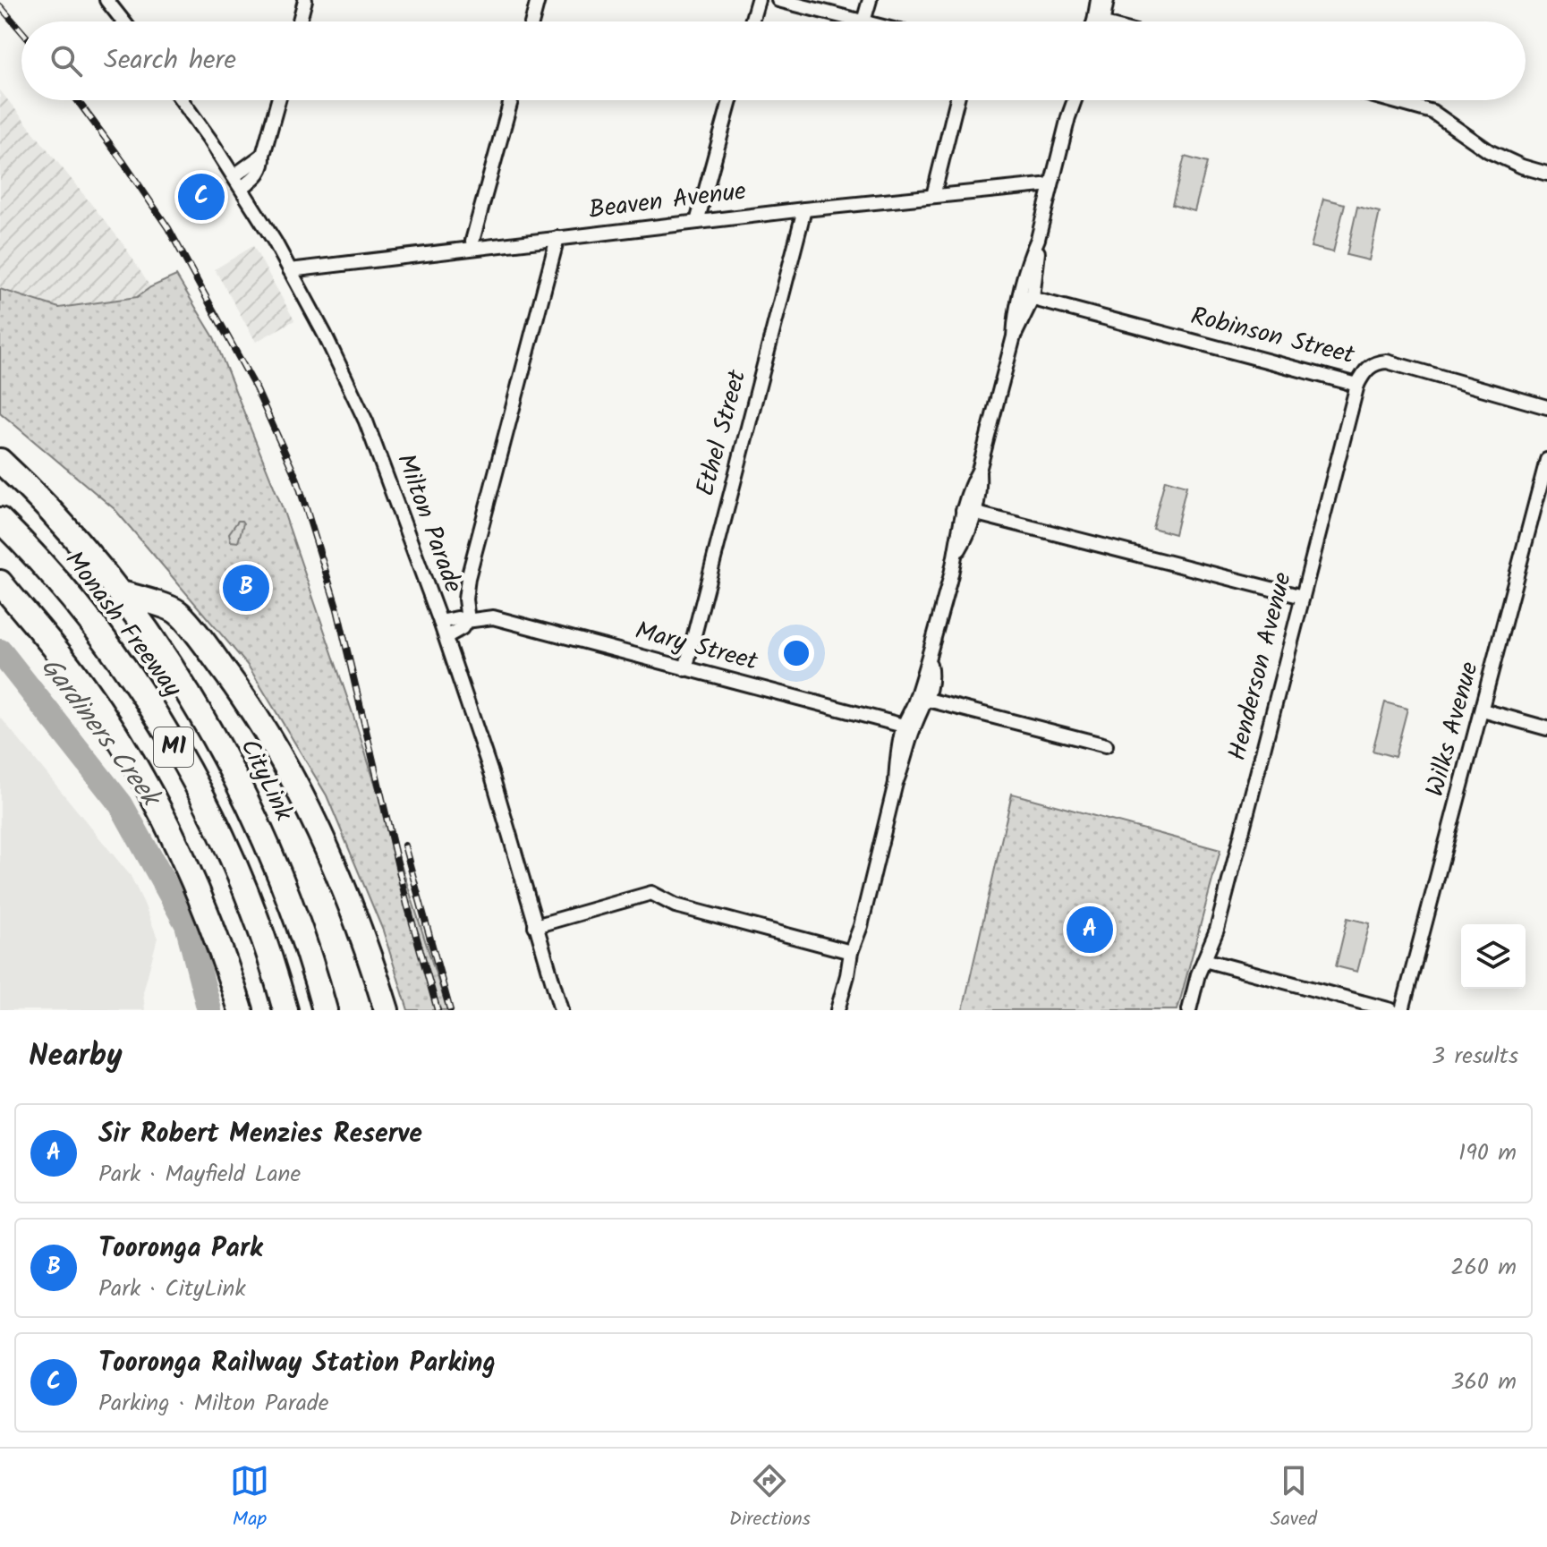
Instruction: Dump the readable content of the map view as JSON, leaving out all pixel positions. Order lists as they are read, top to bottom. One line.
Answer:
{"streets":{"highway":["Monash Freeway","M1","CityLink"],"street":["Beaven Avenue","Robinson Street","Ethel Street","Milton Parade","Mary Street","Henderson Avenue","Wilks Avenue"]},"crossings":[["Beaven Avenue","Ethel Street"],["Beaven Avenue","Milton Parade"],["Robinson Street","Henderson Avenue"],["Ethel Street","Mary Street"],["Milton Parade","Mary Street"],["Monash Freeway","CityLink"]],"water":["Gardiners Creek"],"page":{"search":"Search here","pins":["C","B","A"],"heading":["Nearby","3 results"],"list":[{"mark":"A","name":"Sir Robert Menzies Reserve","note":"Park · Mayfield Lane","value":"190 m"},{"mark":"B","name":"Tooronga Park","note":"Park · CityLink","value":"260 m"},{"mark":"C","name":"Tooronga Railway Station Parking","note":"Parking · Milton Parade","value":"360 m"}],"nav":["Map","Directions","Saved"]}}
